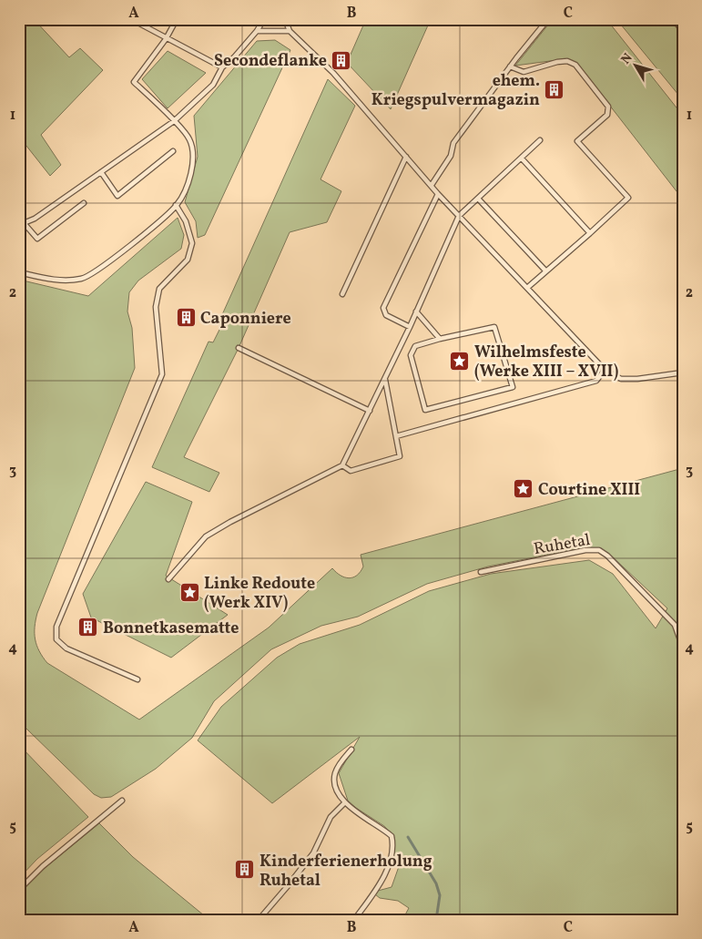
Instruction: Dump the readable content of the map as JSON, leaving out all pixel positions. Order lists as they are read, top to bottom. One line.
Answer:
{"streets":{"lane":["Ruhetal"]},"places":{"building":["Secondeflanke","ehem. Kriegspulvermagazin","Caponniere","Bonnetkasematte","Kinderferienerholung Ruhetal"],"place":["Wilhelmsfeste (Werke XIII – XVII)","Courtine XIII","Linke Redoute (Werk XIV)"]},"north":"top left","grid":{"columns":["A","B","C"],"rows":["1","2","3","4","5"]}}
